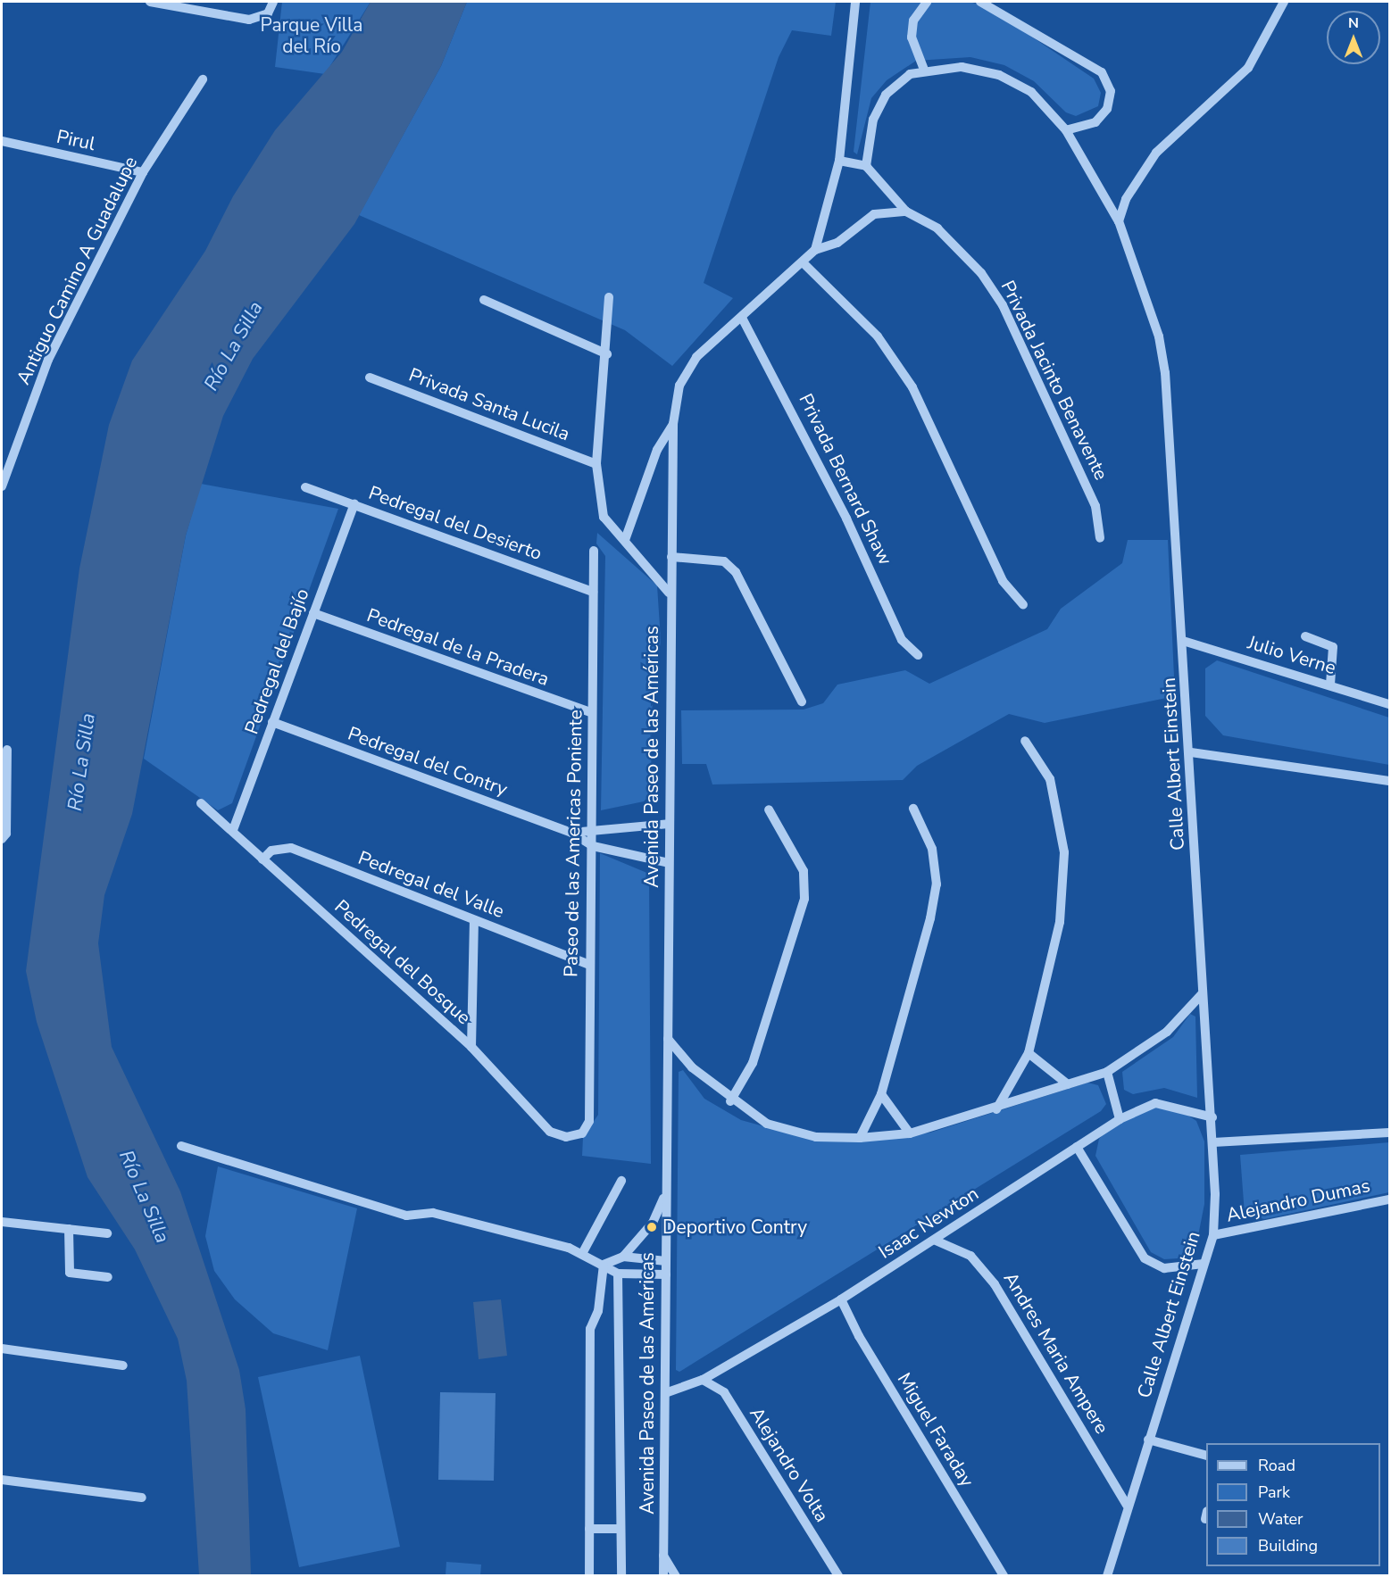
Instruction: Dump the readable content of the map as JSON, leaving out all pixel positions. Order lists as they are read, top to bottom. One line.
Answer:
{"streets":{"street":["Pirul","Antiguo Camino A Guadalupe","Privada Jacinto Benavente","Privada Santa Lucila","Privada Bernard Shaw","Pedregal del Desierto","Pedregal de la Pradera","Julio Verne","Pedregal del Bajío","Avenida Paseo de las Américas","Pedregal del Contry","Calle Albert Einstein","Paseo de las Americas Poniente","Pedregal del Valle","Pedregal del Bosque","Alejandro Dumas","Isaac Newton","Andres Maria Ampere","Miguel Faraday","Alejandro Volta"]},"crossings":[["Pirul","Antiguo Camino A Guadalupe"],["Privada Bernard Shaw","Avenida Paseo de las Américas"],["Pedregal del Desierto","Pedregal del Bajío"],["Pedregal del Desierto","Paseo de las Americas Poniente"],["Pedregal de la Pradera","Pedregal del Bajío"],["Pedregal de la Pradera","Paseo de las Americas Poniente"],["Julio Verne","Calle Albert Einstein"],["Pedregal del Bajío","Pedregal del Contry"],["Pedregal del Bajío","Pedregal del Bosque"],["Avenida Paseo de las Américas","Pedregal del Contry"],["Avenida Paseo de las Américas","Isaac Newton"],["Pedregal del Contry","Paseo de las Americas Poniente"],["Calle Albert Einstein","Alejandro Dumas"],["Calle Albert Einstein","Isaac Newton"],["Calle Albert Einstein","Andres Maria Ampere"],["Paseo de las Americas Poniente","Pedregal del Valle"],["Paseo de las Americas Poniente","Pedregal del Bosque"],["Pedregal del Valle","Pedregal del Bosque"],["Isaac Newton","Andres Maria Ampere"],["Isaac Newton","Miguel Faraday"],["Isaac Newton","Alejandro Volta"]],"water":["Río La Silla"],"parks":["Parque Villa del Río"],"places":["Deportivo Contry"],"legend":["Road","Park","Water","Building"],"north":"top"}
